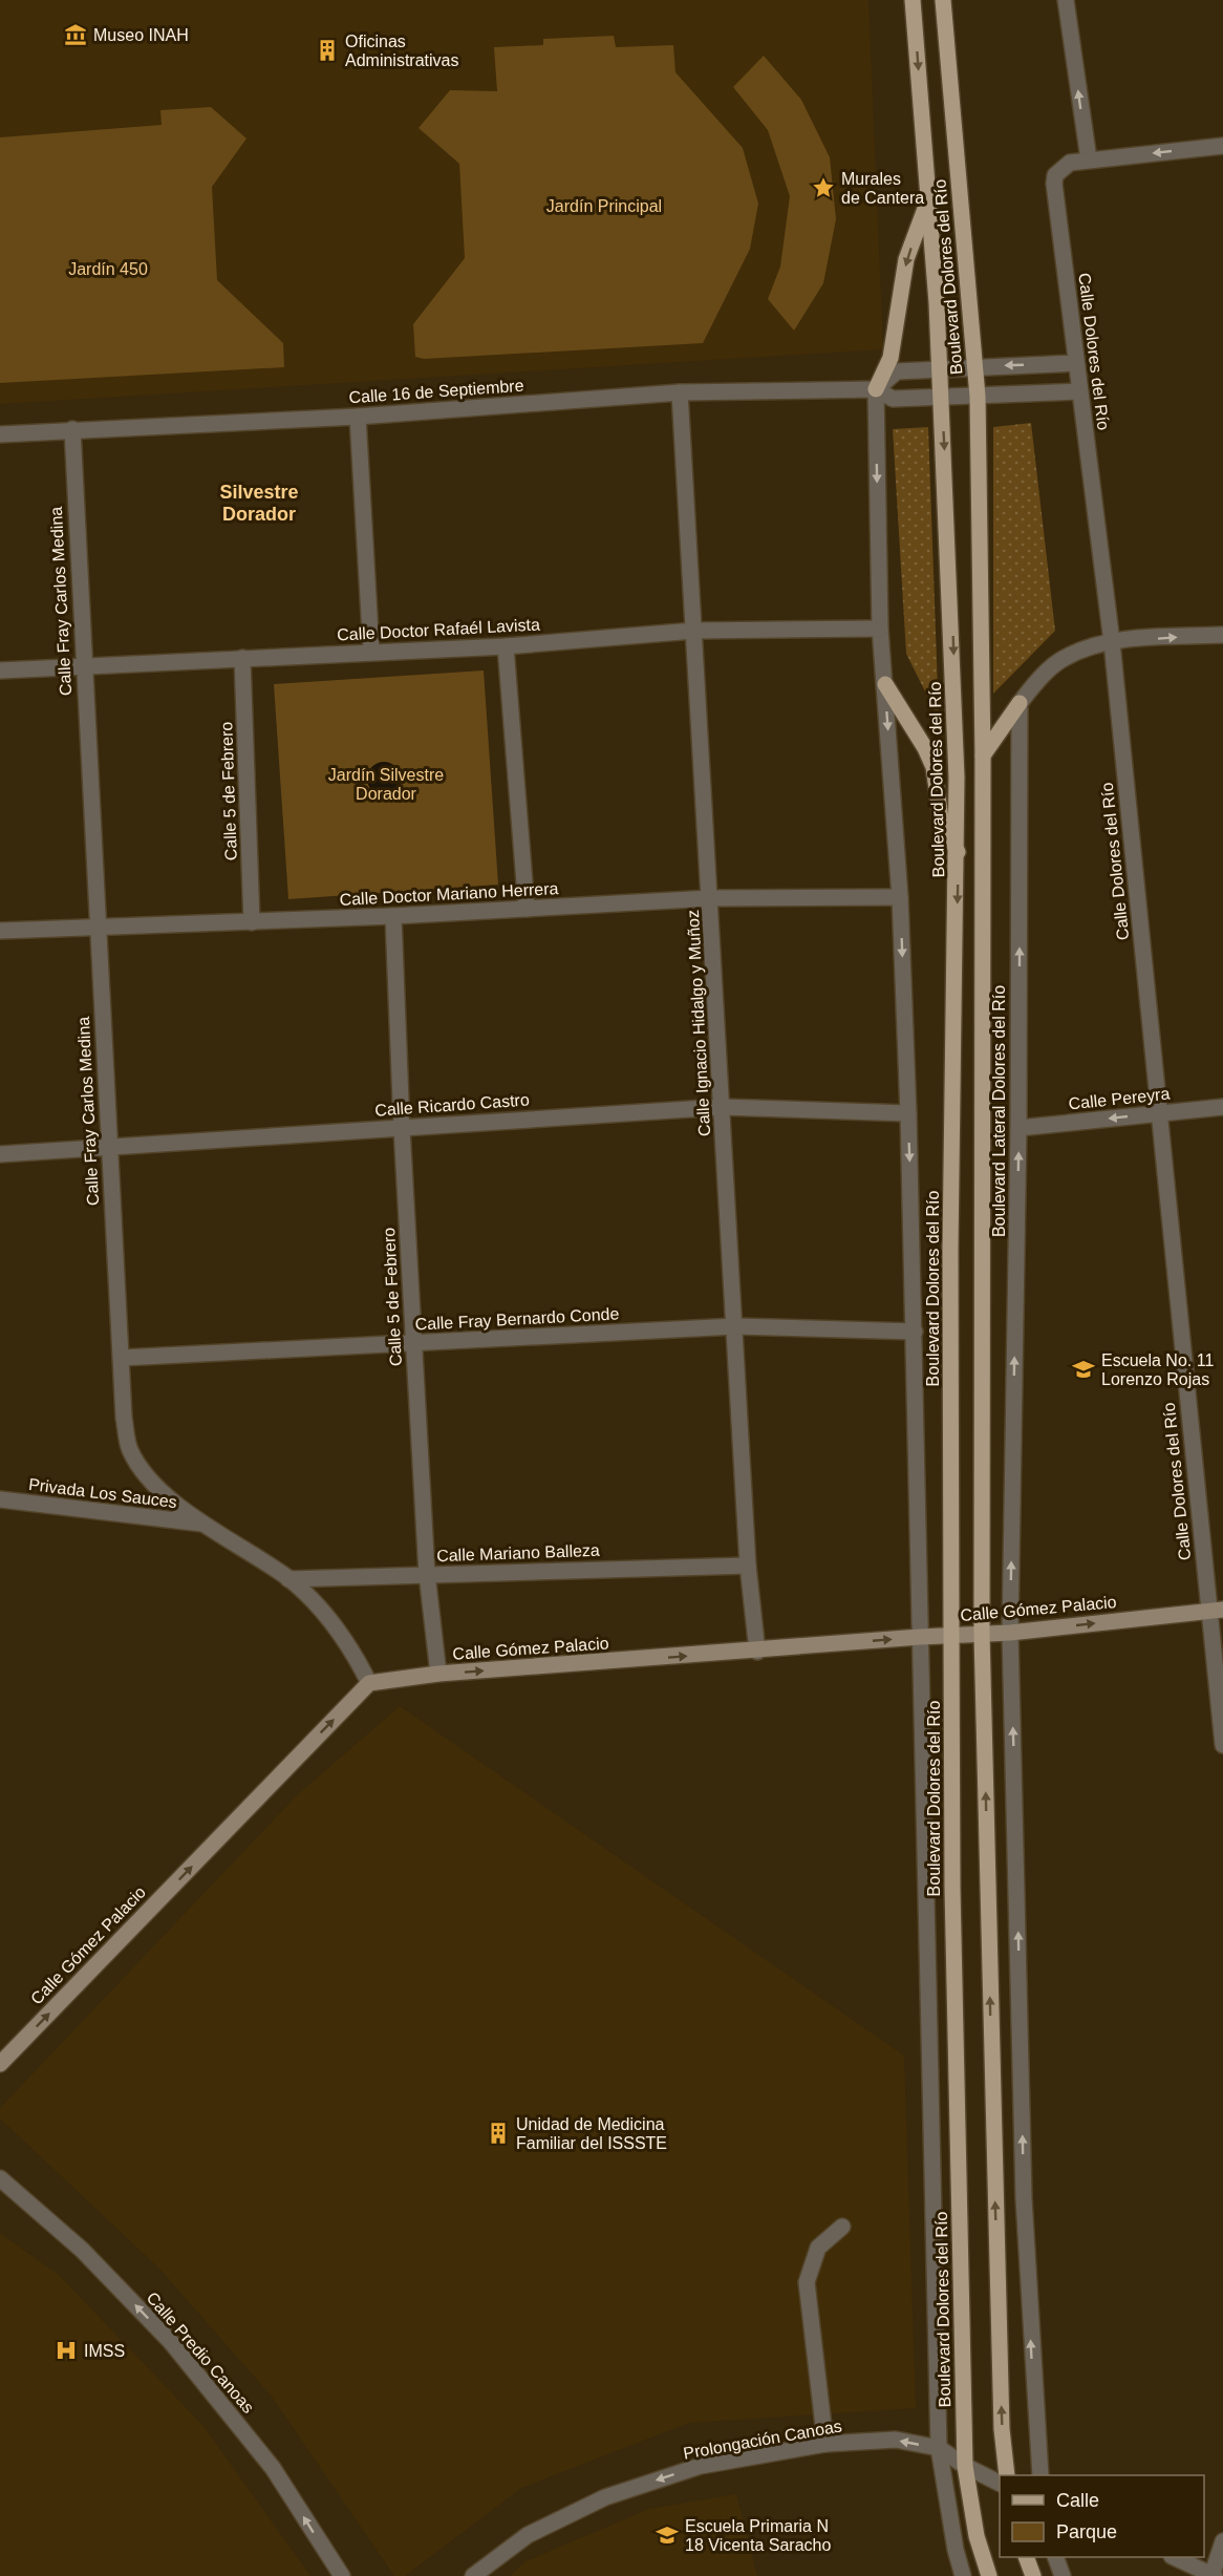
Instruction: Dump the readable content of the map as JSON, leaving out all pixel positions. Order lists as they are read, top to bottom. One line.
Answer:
{"streets":{"main road":["Boulevard Dolores del Río"],"street":["Calle Dolores del Río","Calle 16 de Septiembre","Calle Fray Carlos Medina","Calle Doctor Rafaél Lavista","Calle 5 de Febrero","Calle Doctor Mariano Herrera","Calle Ignacio Hidalgo y Muñoz","Calle Pereyra","Calle Ricardo Castro","Boulevard Lateral Dolores del Río","Calle Fray Bernardo Conde","Privada Los Sauces","Calle Mariano Balleza","Calle Gómez Palacio","Calle Predio Canoas","Prolongación Canoas"]},"crossings":[["Boulevard Dolores del Río","Calle 16 de Septiembre"],["Boulevard Dolores del Río","Calle Gómez Palacio"],["Boulevard Dolores del Río","Prolongación Canoas"],["Calle Dolores del Río","Calle 16 de Septiembre"],["Calle Dolores del Río","Calle Pereyra"],["Calle Dolores del Río","Calle Gómez Palacio"],["Calle 16 de Septiembre","Calle Fray Carlos Medina"],["Calle 16 de Septiembre","Calle Ignacio Hidalgo y Muñoz"],["Calle Fray Carlos Medina","Calle Doctor Rafaél Lavista"],["Calle Fray Carlos Medina","Calle Doctor Mariano Herrera"],["Calle Fray Carlos Medina","Calle Ricardo Castro"],["Calle Fray Carlos Medina","Calle Fray Bernardo Conde"],["Calle Fray Carlos Medina","Privada Los Sauces"],["Calle Fray Carlos Medina","Calle Mariano Balleza"],["Calle Fray Carlos Medina","Calle Gómez Palacio"],["Calle Doctor Rafaél Lavista","Calle 5 de Febrero"],["Calle Doctor Rafaél Lavista","Calle Ignacio Hidalgo y Muñoz"],["Calle 5 de Febrero","Calle Doctor Mariano Herrera"],["Calle 5 de Febrero","Calle Ricardo Castro"],["Calle 5 de Febrero","Calle Fray Bernardo Conde"],["Calle 5 de Febrero","Calle Mariano Balleza"],["Calle 5 de Febrero","Calle Gómez Palacio"],["Calle Doctor Mariano Herrera","Calle Ignacio Hidalgo y Muñoz"],["Calle Ignacio Hidalgo y Muñoz","Calle Ricardo Castro"],["Calle Ignacio Hidalgo y Muñoz","Calle Fray Bernardo Conde"],["Calle Ignacio Hidalgo y Muñoz","Calle Mariano Balleza"],["Calle Ignacio Hidalgo y Muñoz","Calle Gómez Palacio"],["Calle Pereyra","Boulevard Lateral Dolores del Río"],["Boulevard Lateral Dolores del Río","Calle Gómez Palacio"]],"one_way":["Calle Pereyra","Calle Gómez Palacio","Calle Predio Canoas","Prolongación Canoas"],"districts":["Silvestre Dorador"],"parks":["Jardín Principal","Jardín 450","Jardín Silvestre Dorador"],"places":{"museum":["Museo INAH"],"building":["Oficinas Administrativas","Unidad de Medicina Familiar del ISSSTE"],"place":["Murales de Cantera"],"school or university":["Escuela No. 11 Lorenzo Rojas","Escuela Primaria N 18 Vicenta Saracho"],"hospital":["IMSS"]},"legend":["Calle","Parque"]}
